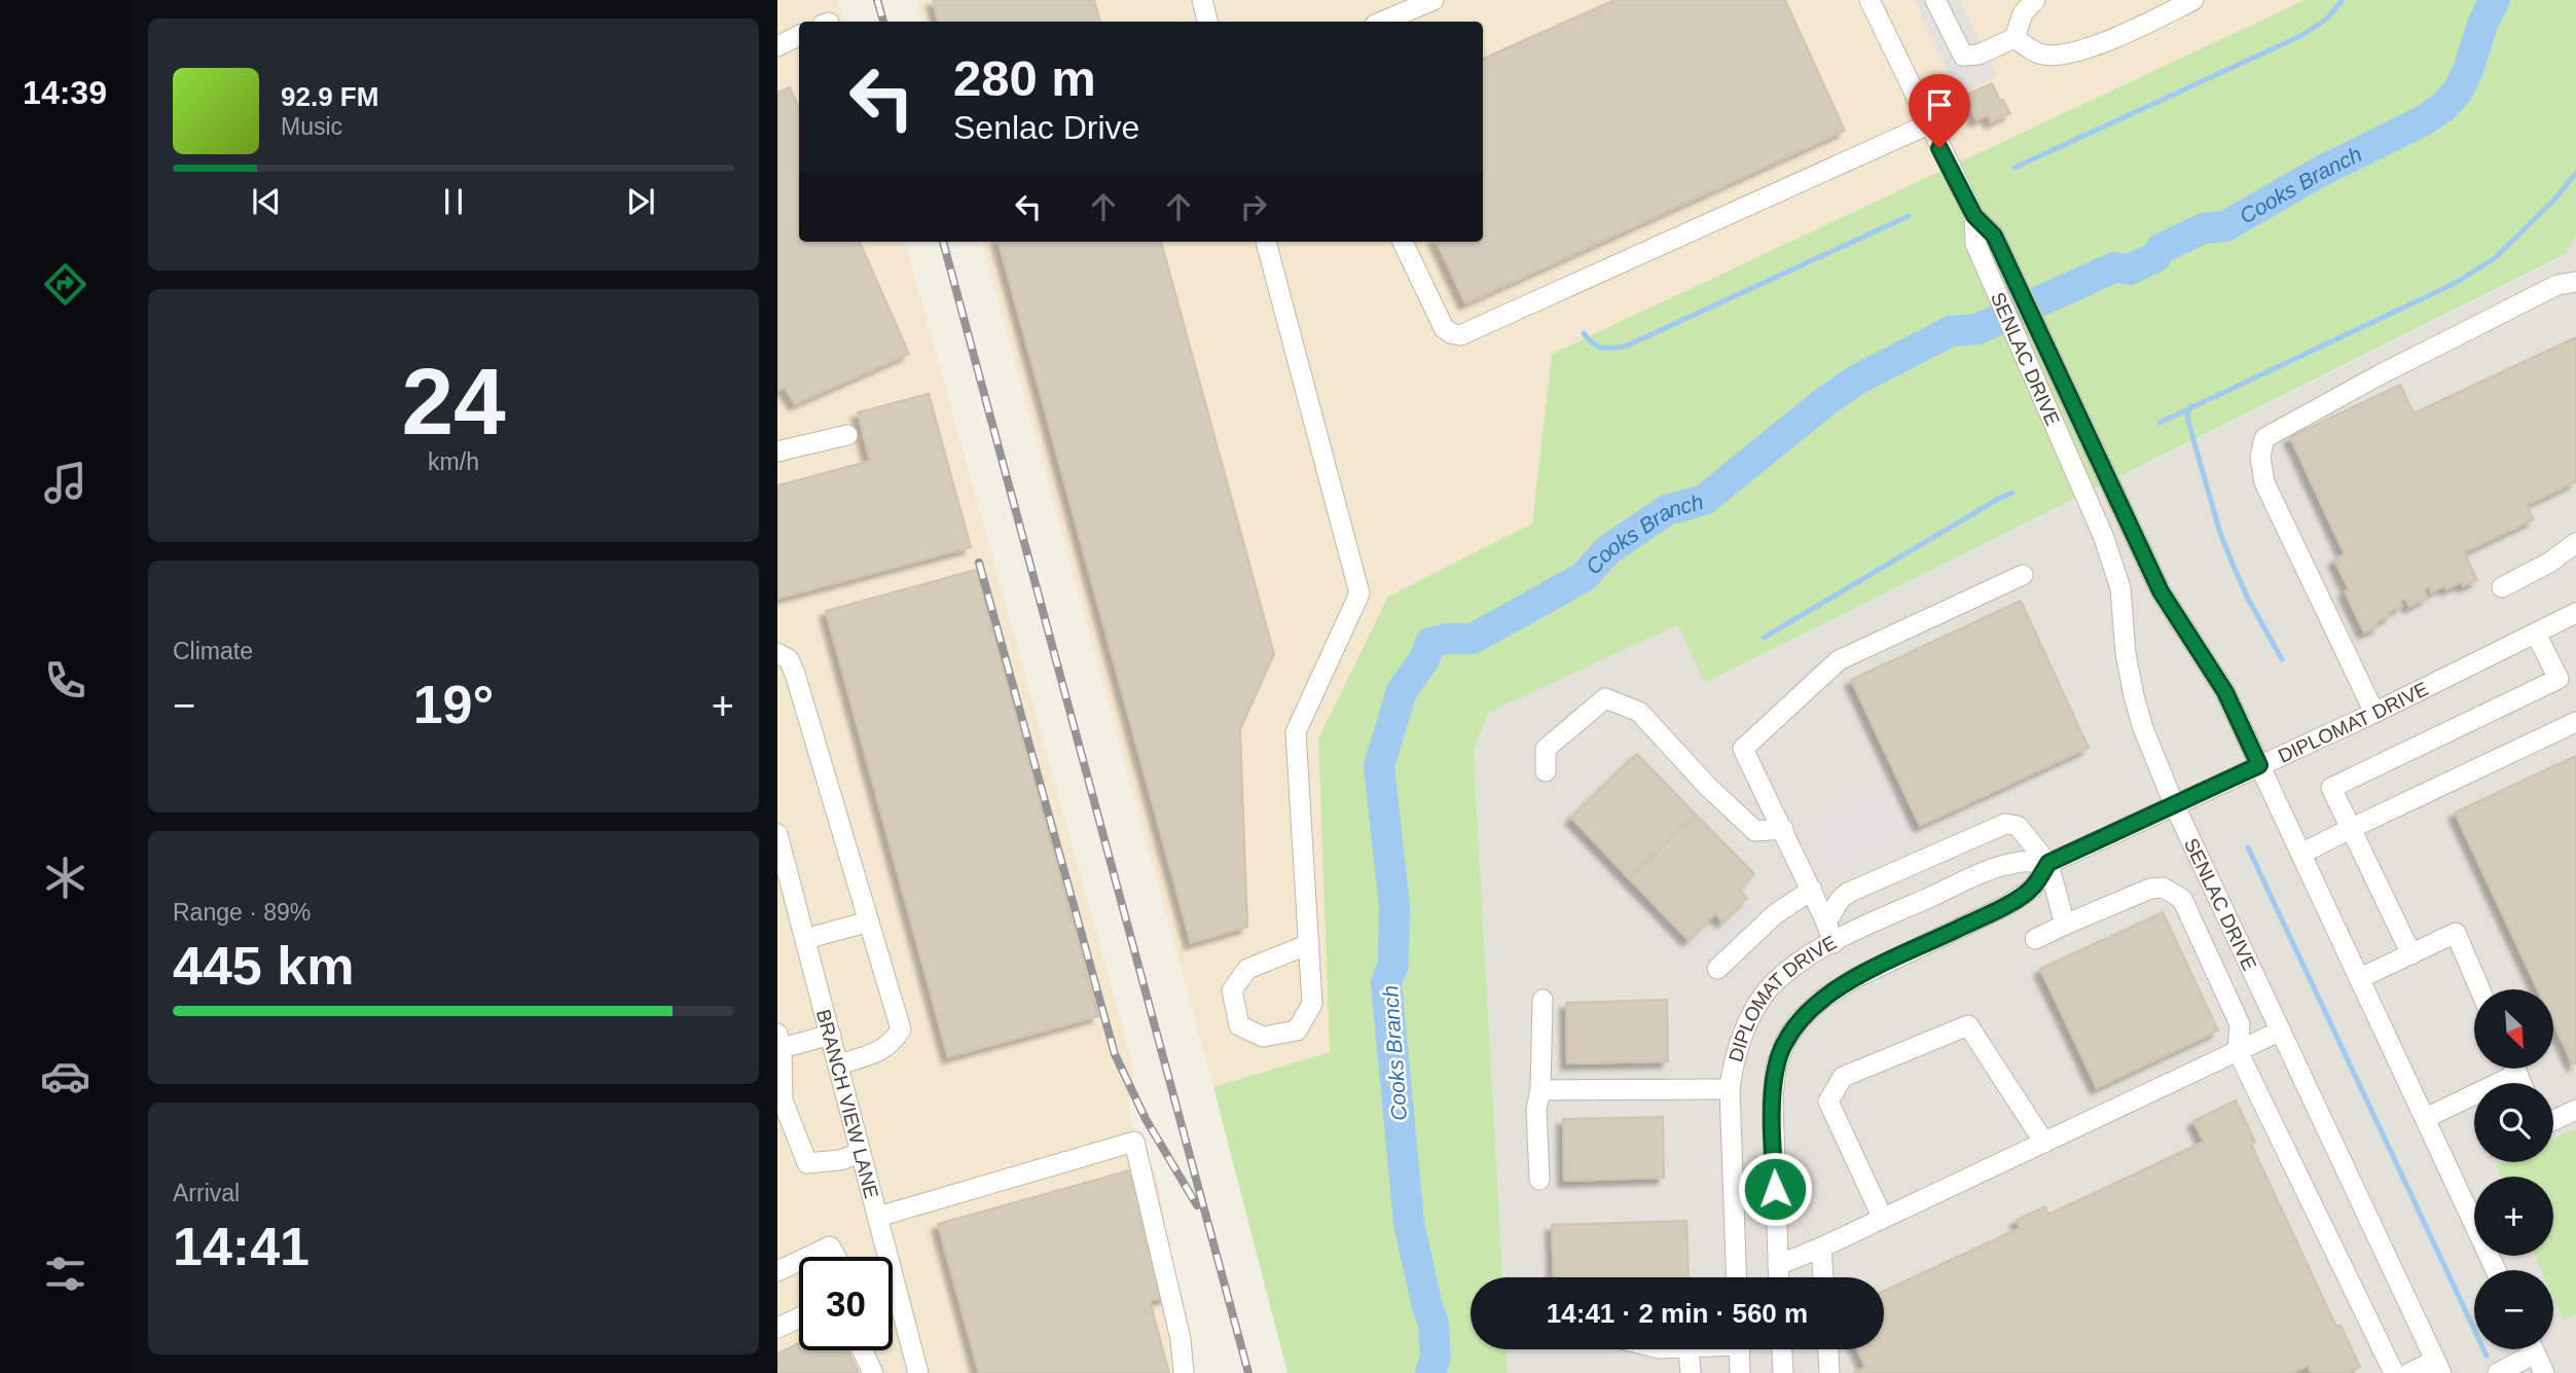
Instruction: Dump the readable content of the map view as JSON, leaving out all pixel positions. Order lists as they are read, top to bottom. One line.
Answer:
{"streets":{"street":["SENLAC DRIVE","DIPLOMAT DRIVE","BRANCH VIEW LANE"]},"crossings":[["SENLAC DRIVE","DIPLOMAT DRIVE"]],"water":["Cooks Branch"],"north":"bottom right","page":{"tabs":"14:39","turn":["280 m","Senlac Drive"],"song":["92.9 FM","Music"],"tile":[["24","km/h"],"Climate",["Range · 89%","445 km"],["Arrival","14:41"]],"heat":["−","19°","+"],"map_buttons":["+","−"],"limit":"30","trip":"14:41 · 2 min · 560 m"}}
